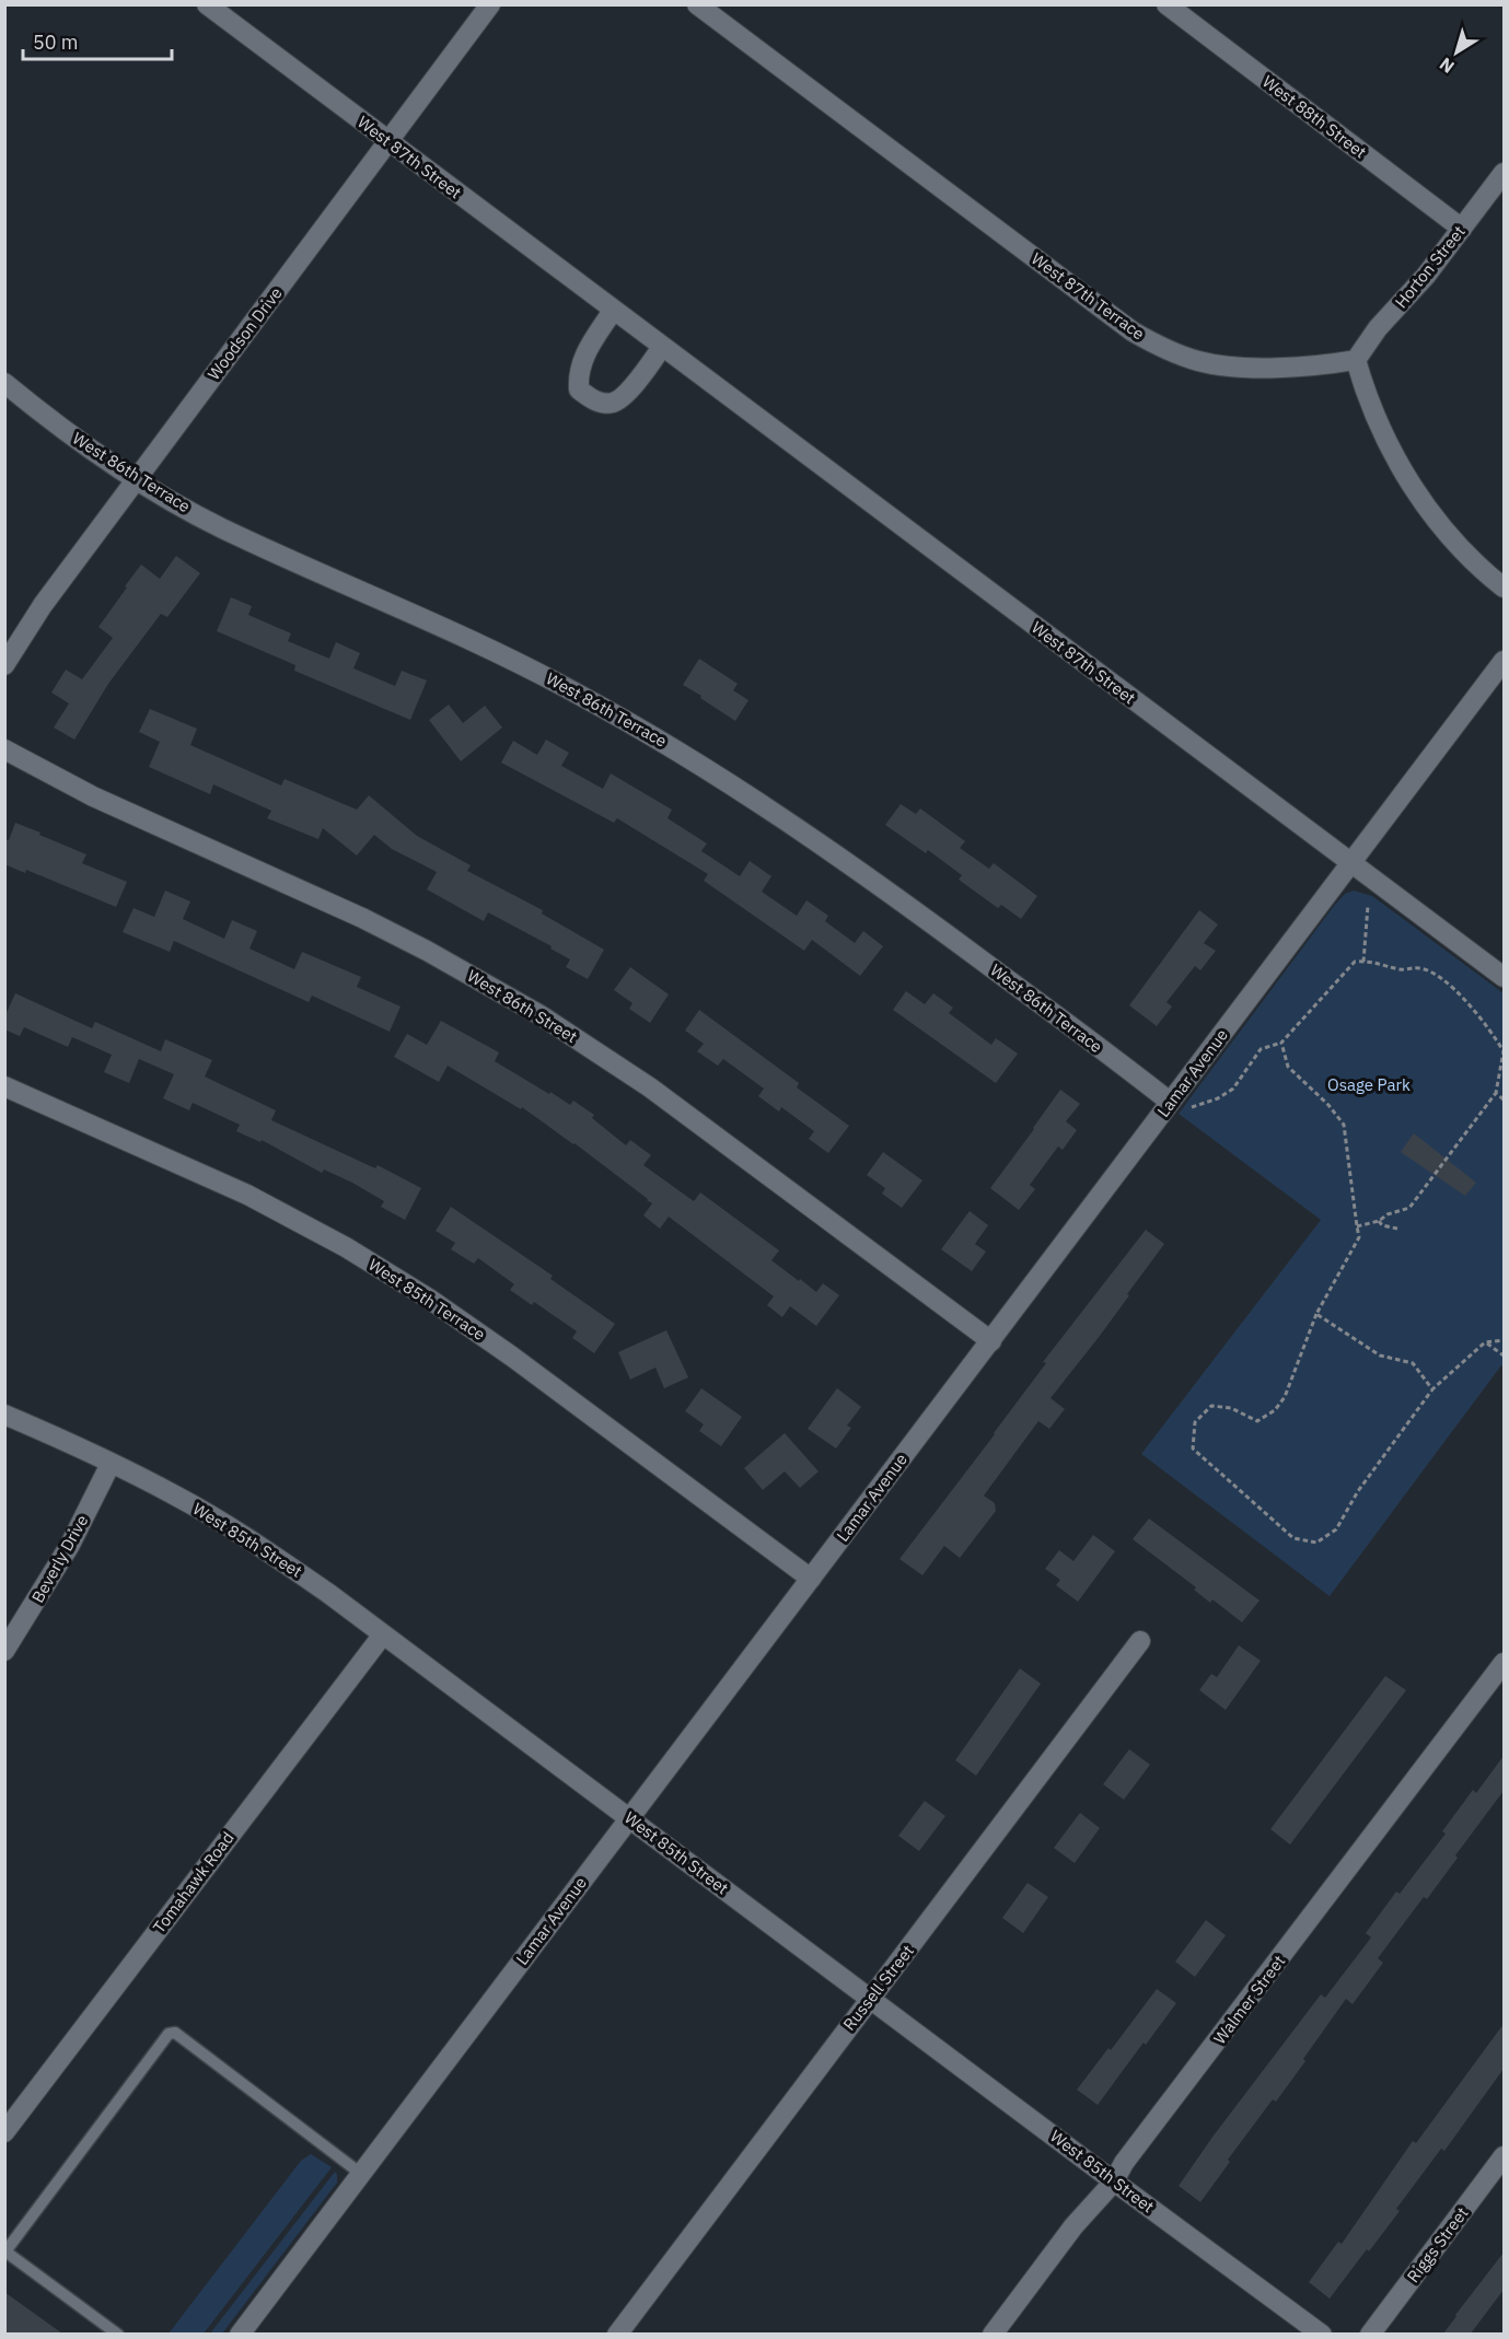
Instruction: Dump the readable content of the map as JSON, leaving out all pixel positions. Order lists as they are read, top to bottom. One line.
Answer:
{"streets":{"street":["West 88th Street","West 87th Street","Horton Street","West 87th Terrace","Woodson Drive","West 86th Terrace","West 86th Street","Lamar Avenue","West 85th Terrace","West 85th Street","Beverly Drive","Tomahawk Road","Russell Street","Walmer Street","Riggs Street"]},"crossings":[["West 88th Street","Horton Street"],["West 87th Street","Woodson Drive"],["West 87th Street","Lamar Avenue"],["Horton Street","West 87th Terrace"],["Woodson Drive","West 86th Terrace"],["West 86th Terrace","Lamar Avenue"],["West 86th Street","Lamar Avenue"],["Lamar Avenue","West 85th Terrace"],["Lamar Avenue","West 85th Street"],["West 85th Street","Beverly Drive"],["West 85th Street","Tomahawk Road"],["West 85th Street","Russell Street"],["West 85th Street","Walmer Street"]],"parks":["Osage Park"],"scale_bar":"50 m","north":"bottom left"}
